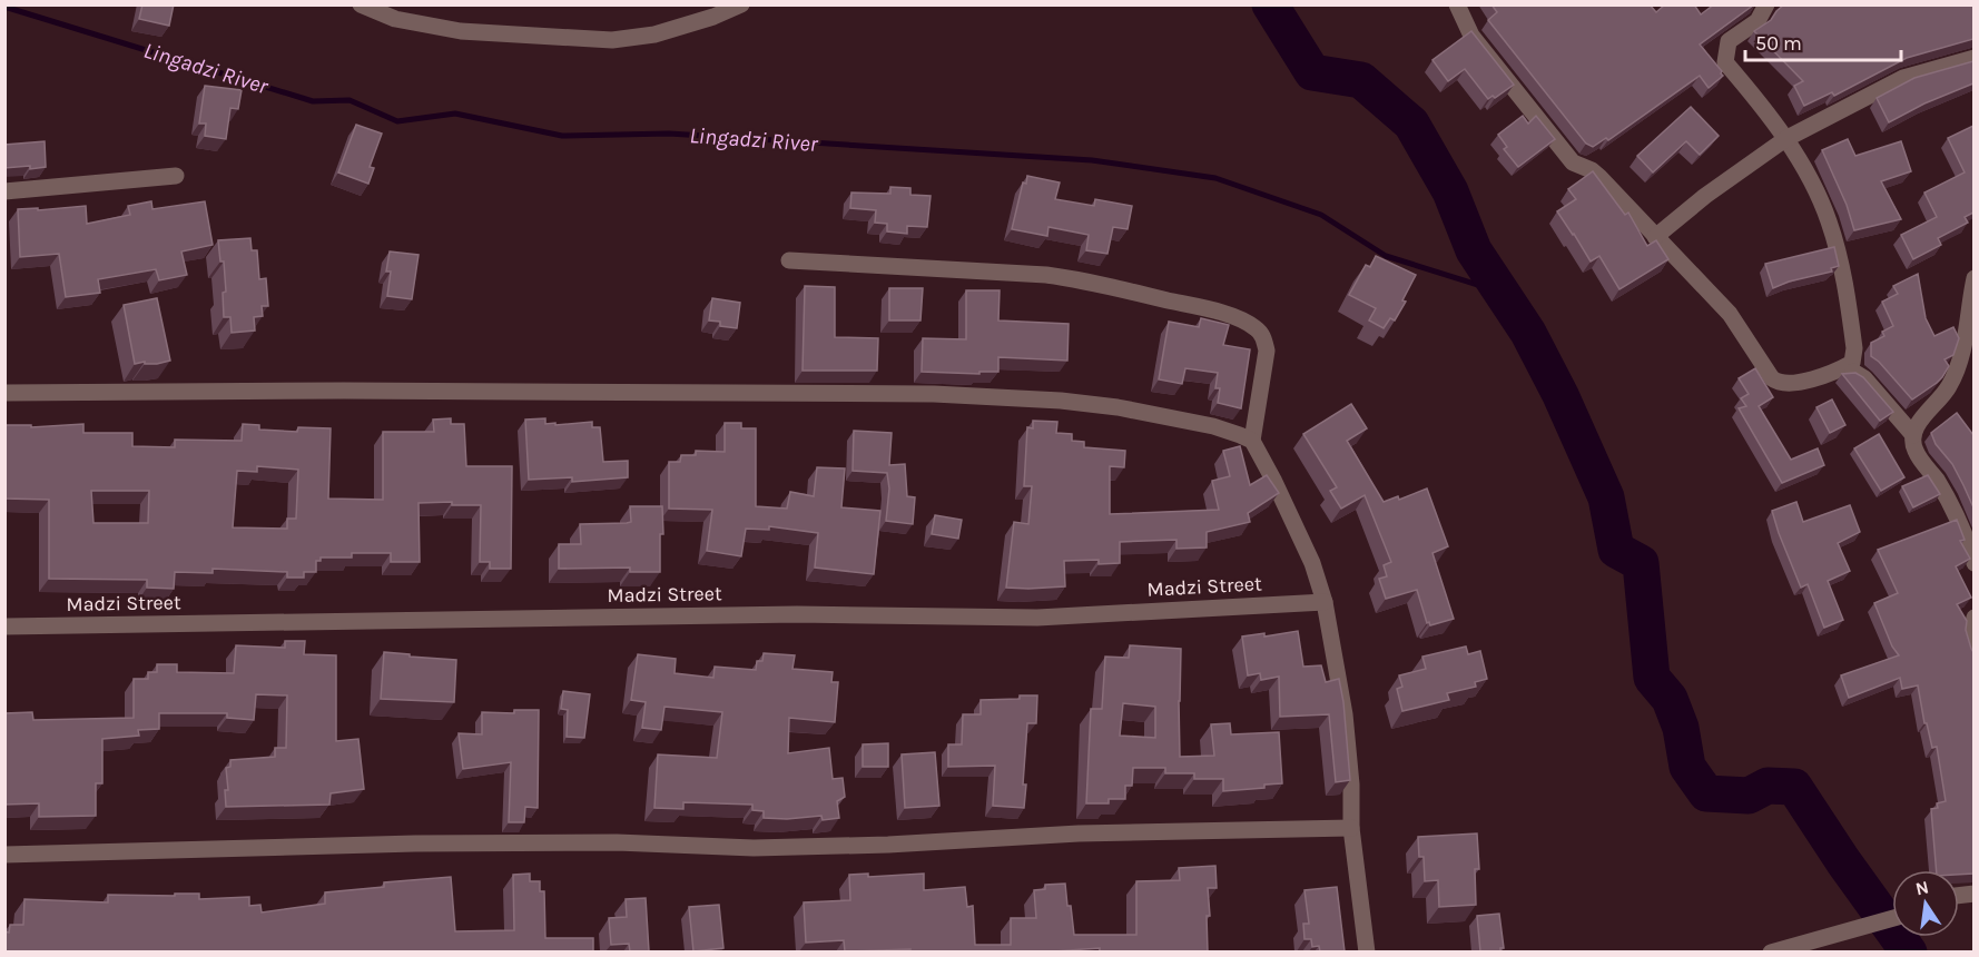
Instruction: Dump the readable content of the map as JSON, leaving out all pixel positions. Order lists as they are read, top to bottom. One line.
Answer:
{"streets":{"street":["Madzi Street"]},"water":["Lingadzi River"],"scale_bar":"50 m","north":"top"}
